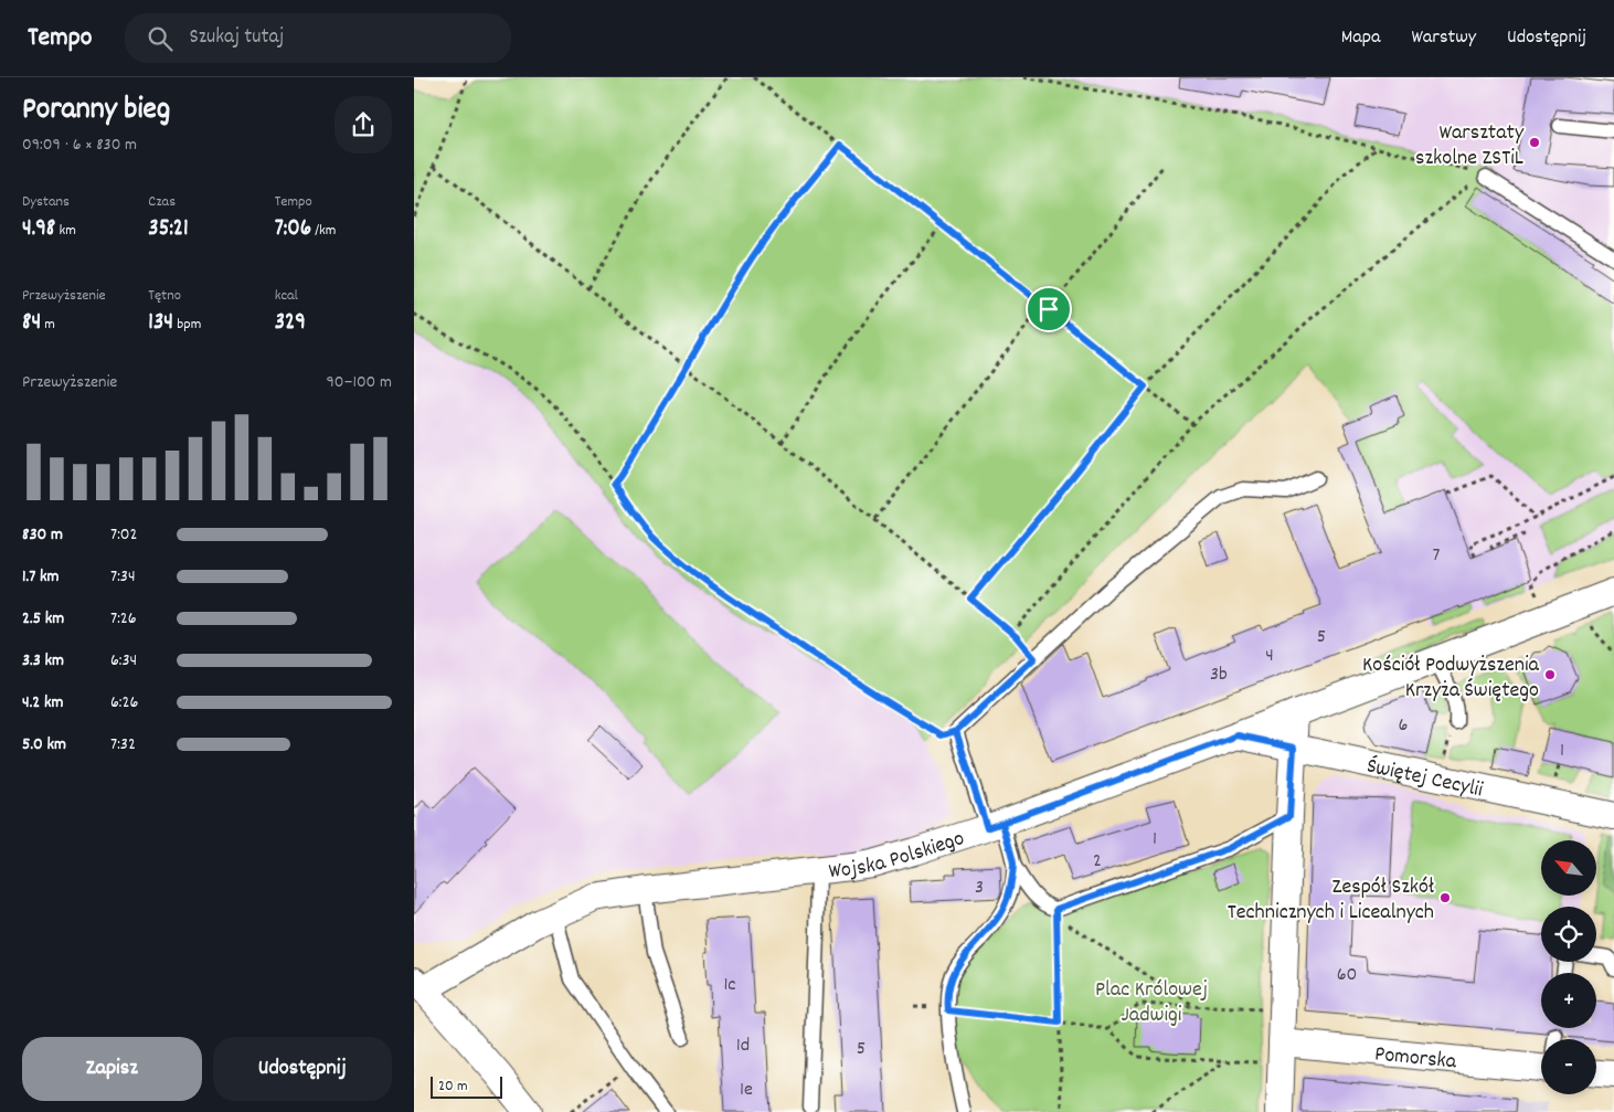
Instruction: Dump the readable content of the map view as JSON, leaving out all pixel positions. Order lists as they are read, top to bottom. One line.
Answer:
{"streets":{"street":["Świętej Cecylii","Wojska Polskiego","Pomorska"]},"crossings":[["Świętej Cecylii","Wojska Polskiego"]],"parks":["Plac Królowej Jadwigi"],"places":["Warsztaty szkolne ZSTiL","Kościół Podwyższenia Krzyża Świętego","Zespół Szkół Technicznych i Licealnych"],"house_numbers":["7","5","4","3b","6","1","1","2","3","60","1c","1d","5","1e"],"scale_bar":"20 m","north":"top left","page":{"header":"Tempo","search":"Szukaj tutaj","nav":["Mapa","Warstwy","Udostępnij"],"heading":["Poranny bieg","09:09 · 6 × 830 m"],"stats":[["Dystans","4.98 km"],["Czas","35:21"],["Tempo","7:06 /km"],["Przewyższenie","84 m"],["Tętno","134 bpm"],["kcal","329"]],"chart":["Przewyższenie","90–100 m"],"list":[{"name":"830 m","note":"7:02"},{"name":"1.7 km","note":"7:34"},{"name":"2.5 km","note":"7:26"},{"name":"3.3 km","note":"6:34"},{"name":"4.2 km","note":"6:26"},{"name":"5.0 km","note":"7:32"}],"map_buttons":["+","−"],"buttons":["Zapisz","Udostępnij"],"scale":"20 m"}}
